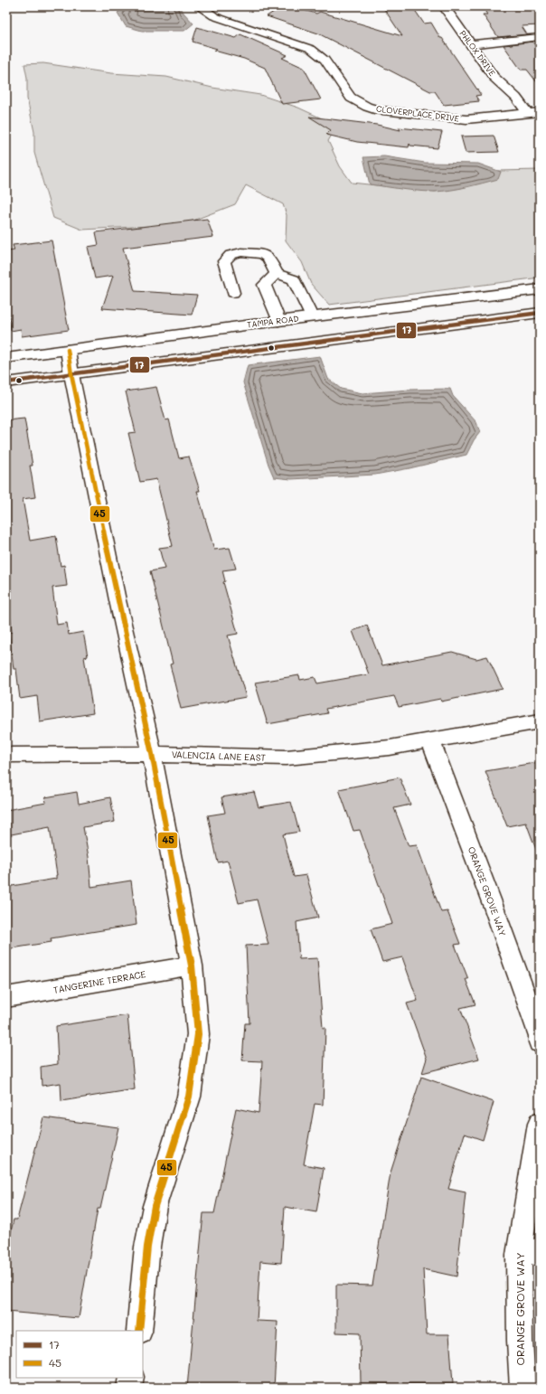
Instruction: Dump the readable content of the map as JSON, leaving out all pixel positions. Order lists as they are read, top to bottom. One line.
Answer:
{"streets":{"main road":["TAMPA ROAD"],"street":["PHLOX DRIVE","CLOVERPLACE DRIVE","VALENCIA LANE EAST","ORANGE GROVE WAY","TANGERINE TERRACE"]},"crossings":[["PHLOX DRIVE","CLOVERPLACE DRIVE"],["VALENCIA LANE EAST","ORANGE GROVE WAY"]],"lines":["transit line 17","transit line 45"],"legend":["17","45"]}
